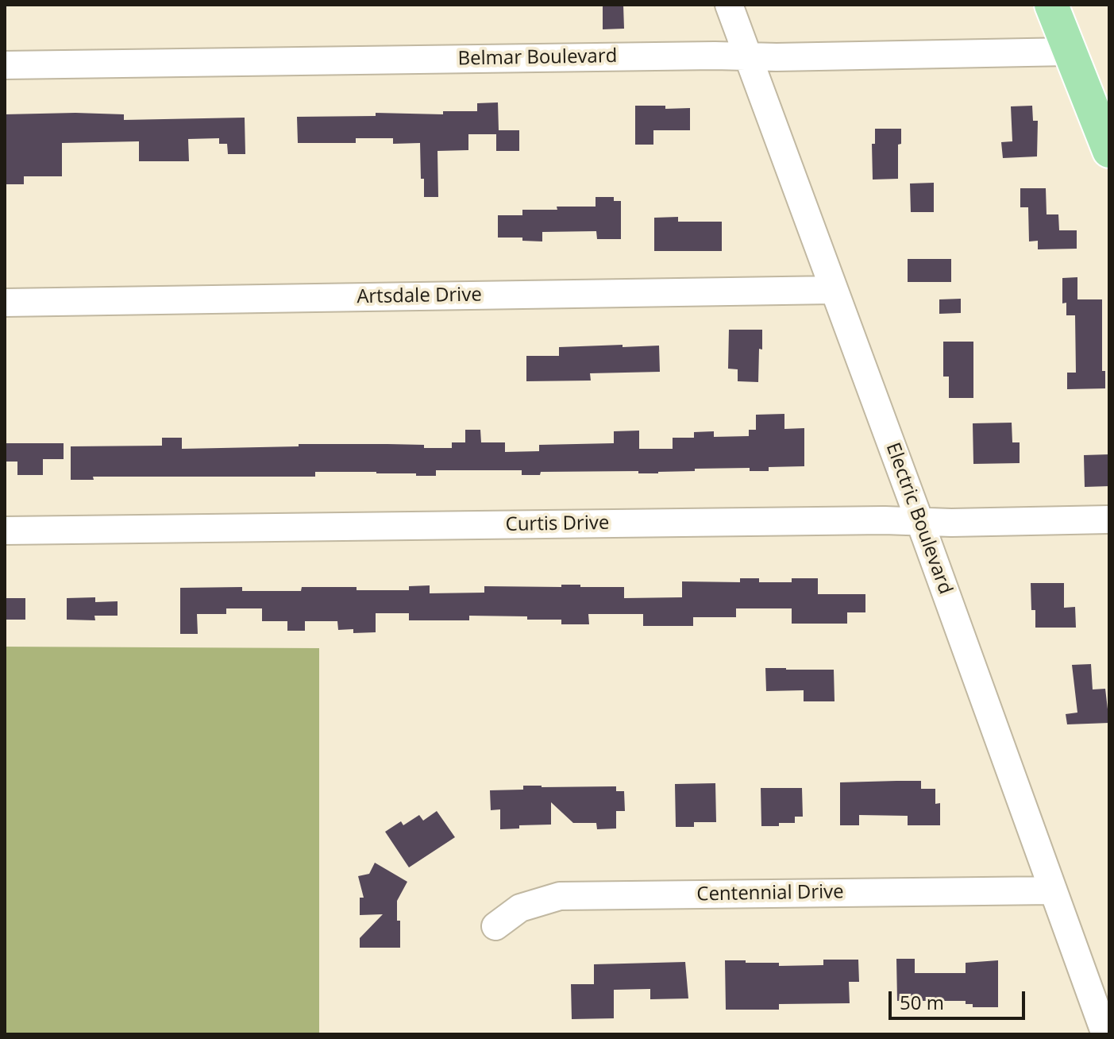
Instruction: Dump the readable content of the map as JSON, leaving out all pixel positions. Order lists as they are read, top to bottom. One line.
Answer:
{"streets":{"street":["Belmar Boulevard","Artsdale Drive","Electric Boulevard","Curtis Drive","Centennial Drive"]},"crossings":[["Belmar Boulevard","Electric Boulevard"],["Artsdale Drive","Electric Boulevard"],["Electric Boulevard","Curtis Drive"],["Electric Boulevard","Centennial Drive"]],"scale_bar":"50 m"}
